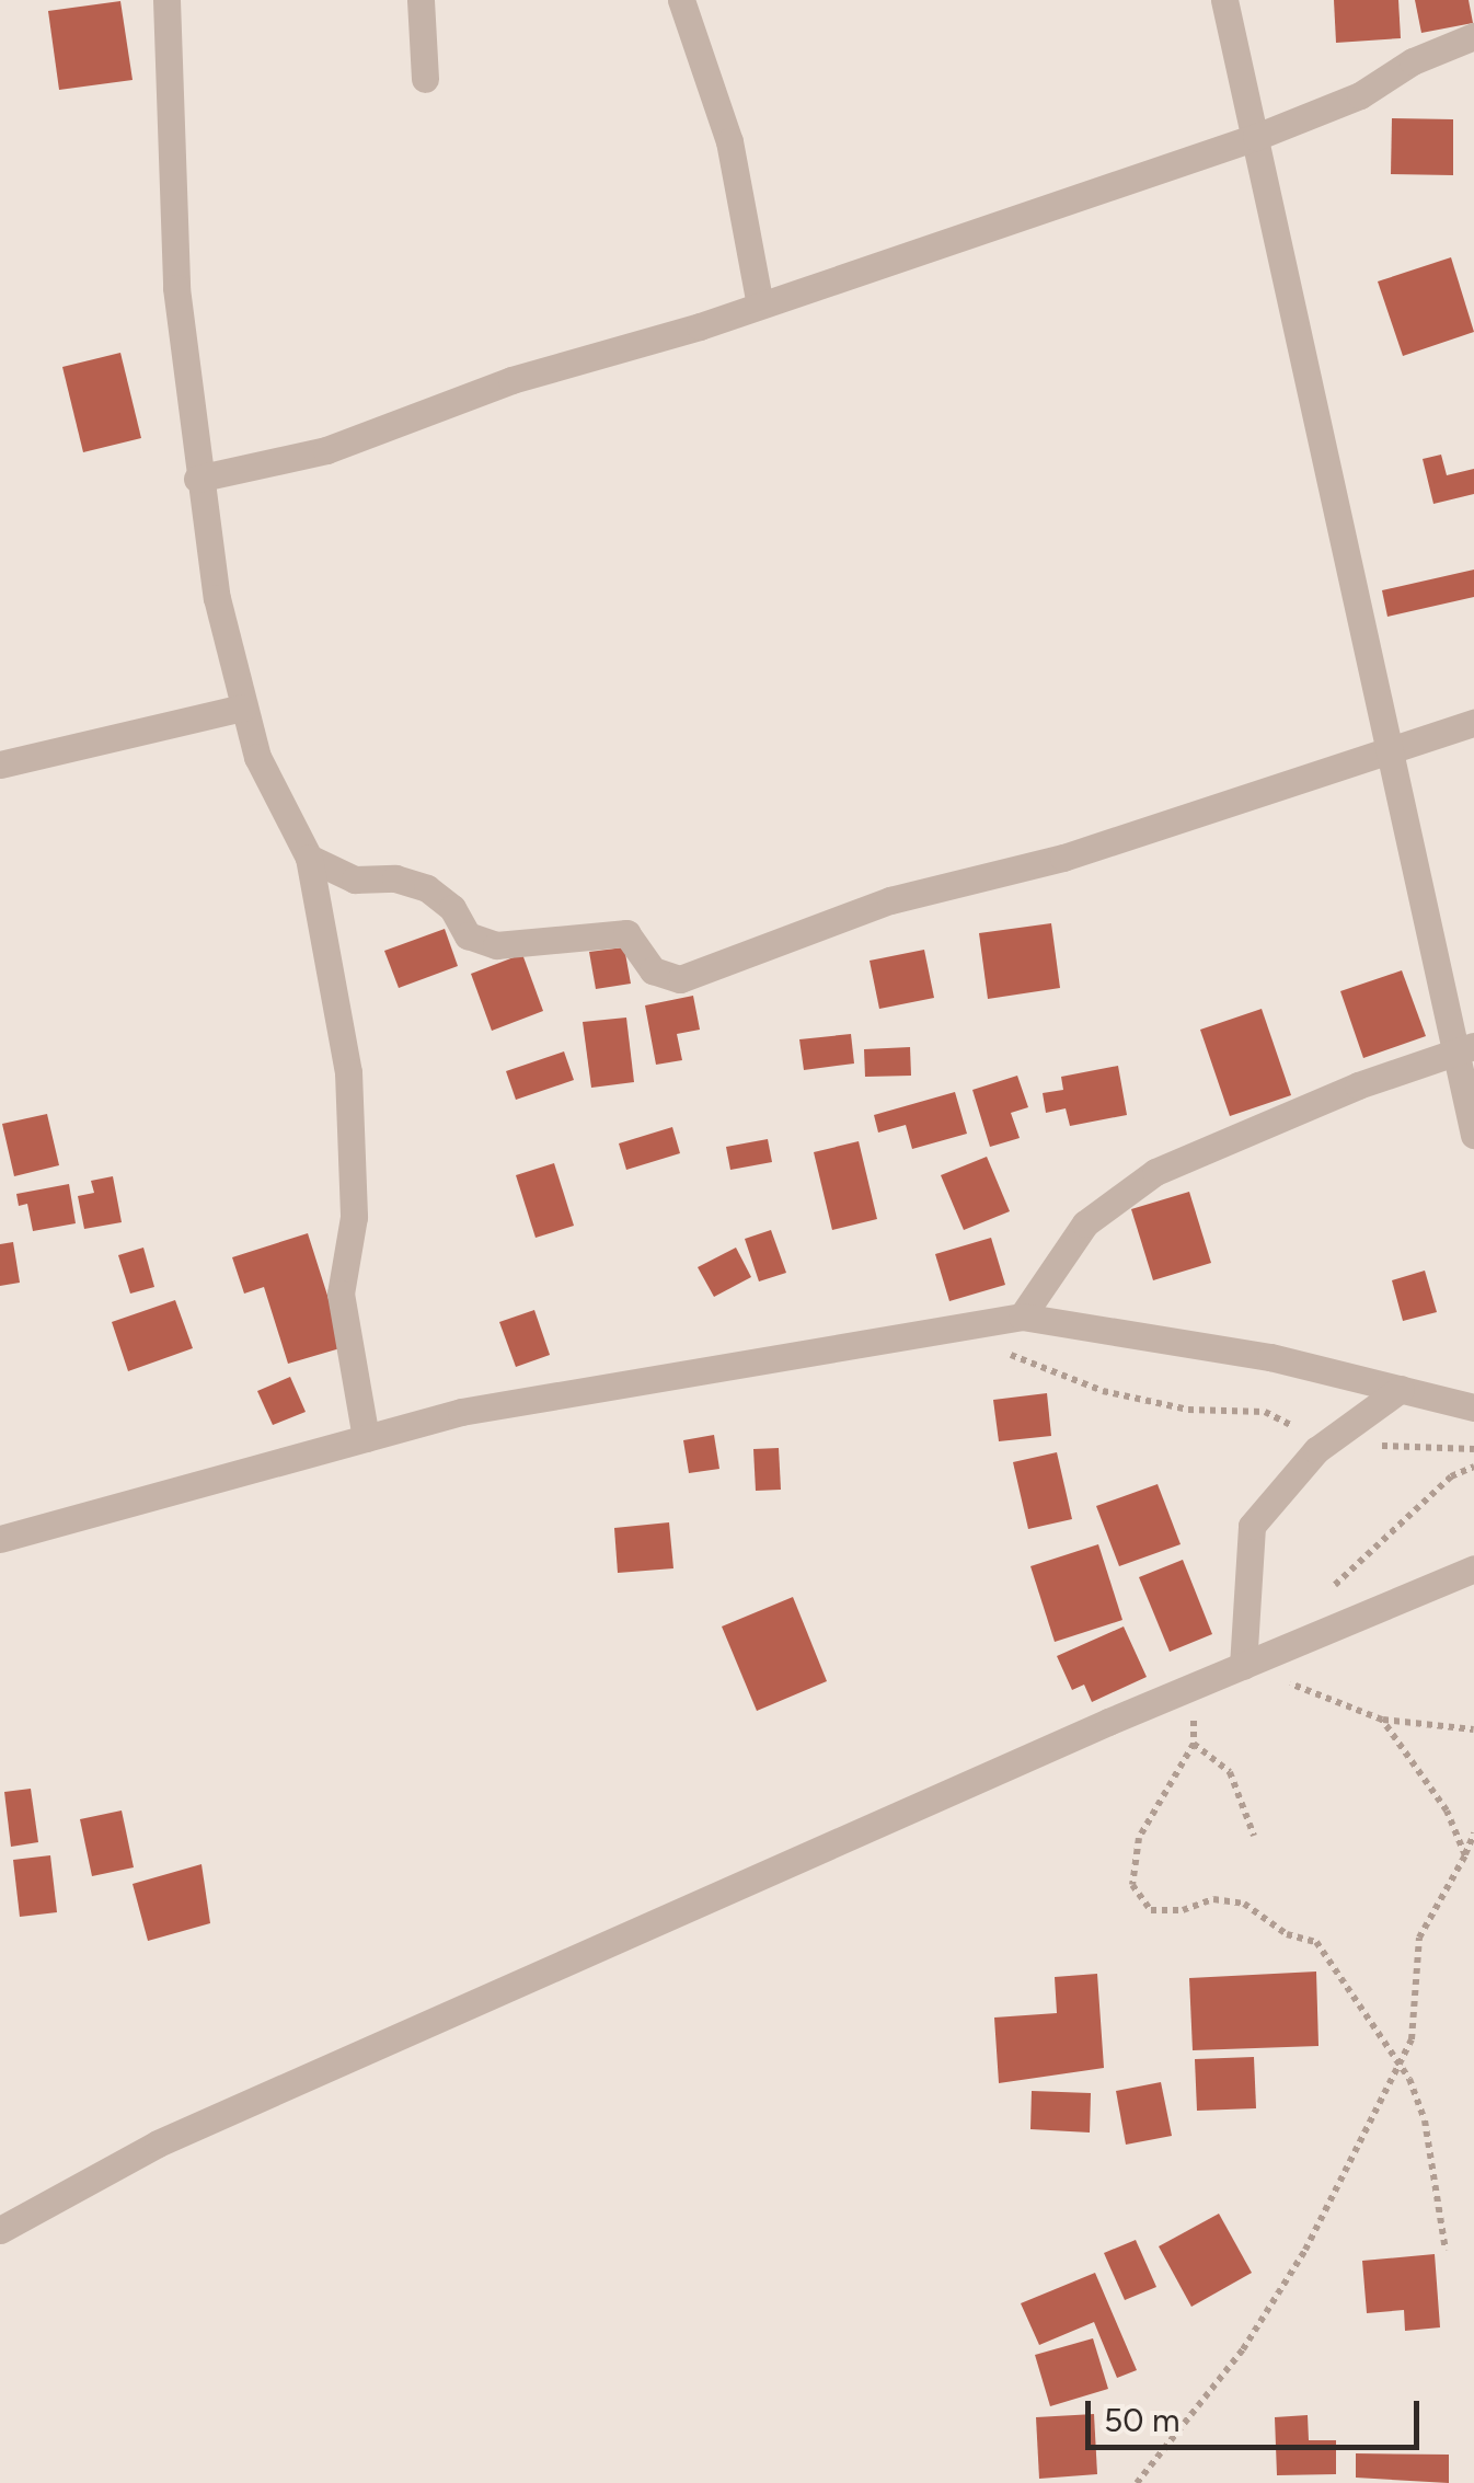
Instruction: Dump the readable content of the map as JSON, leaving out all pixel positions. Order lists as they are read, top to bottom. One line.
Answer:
{"scale_bar":"50 m"}
